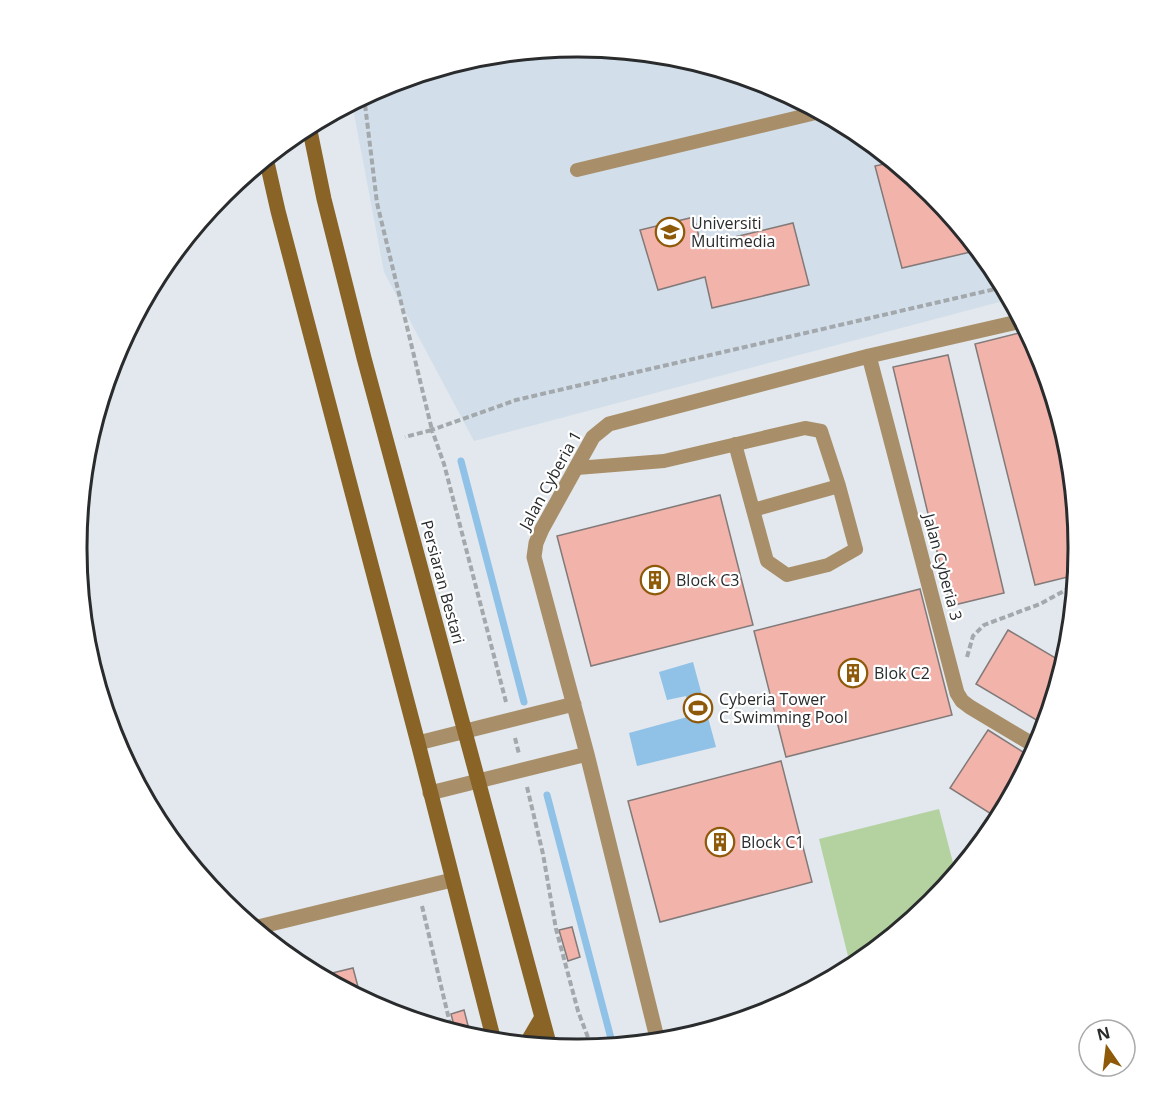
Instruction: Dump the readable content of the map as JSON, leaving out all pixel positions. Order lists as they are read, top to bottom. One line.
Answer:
{"streets":{"main road":["Persiaran Bestari"],"street":["Jalan Cyberia 1","Jalan Cyberia 3"]},"crossings":[["Jalan Cyberia 1","Jalan Cyberia 3"]],"places":{"school or university":["Universiti Multimedia"],"building":["Block C3","Blok C2","Block C1"],"sports":["Cyberia Tower C Swimming Pool"]},"north":"top"}
